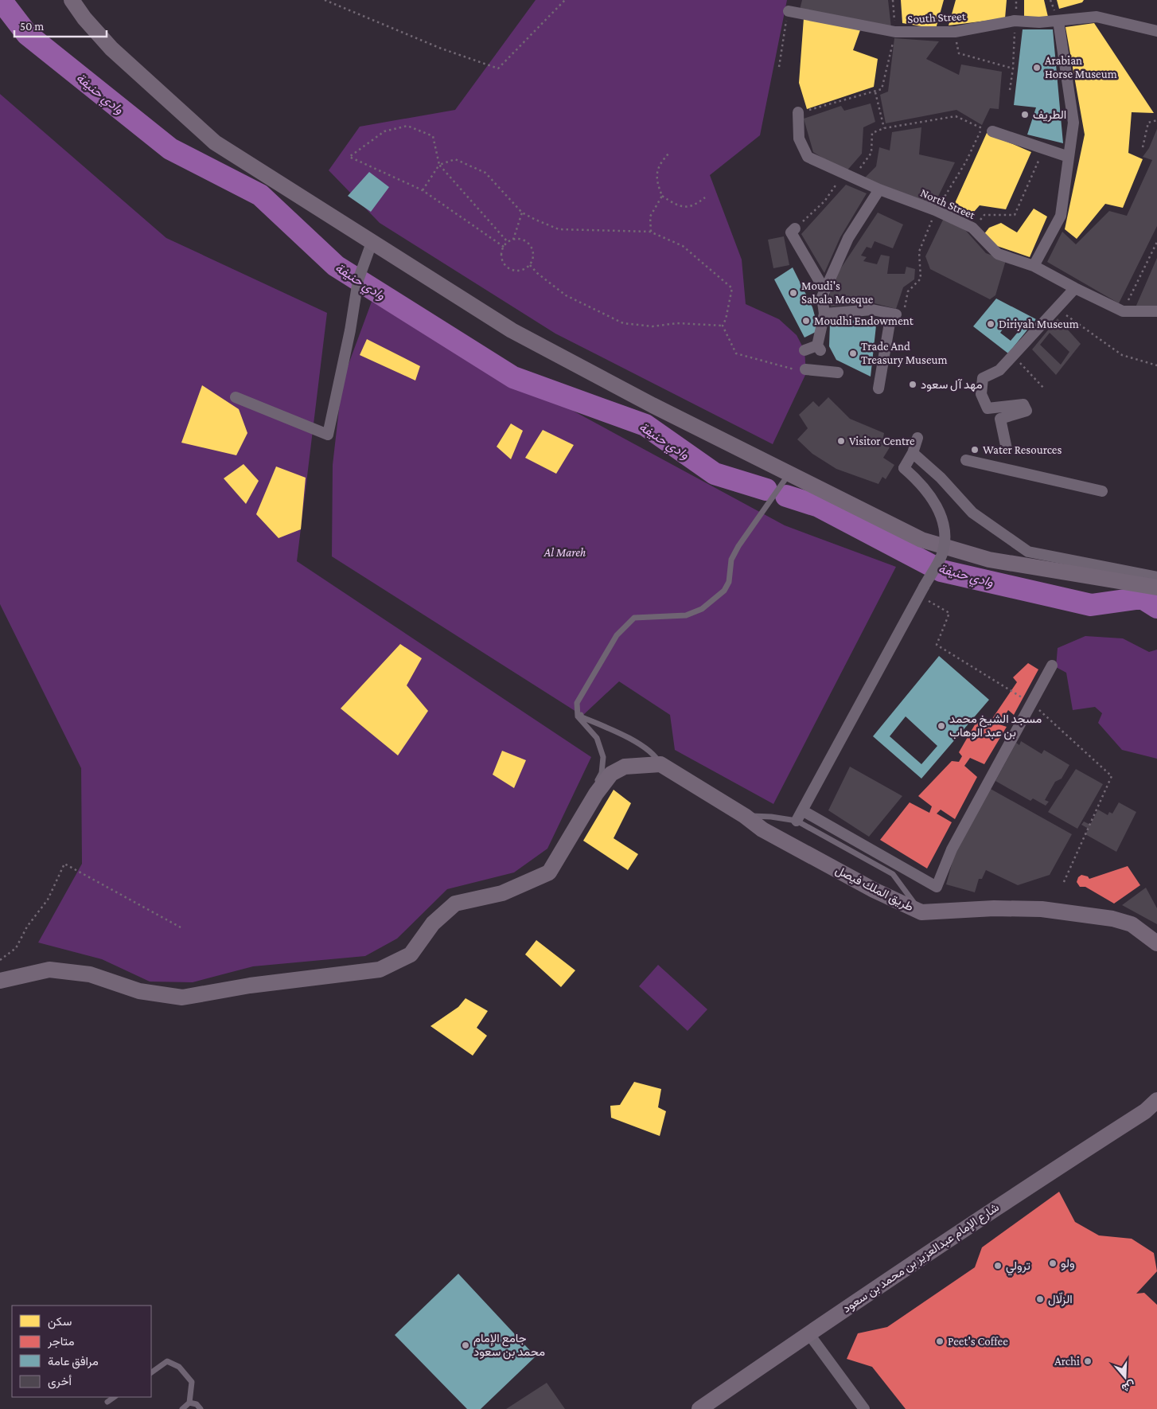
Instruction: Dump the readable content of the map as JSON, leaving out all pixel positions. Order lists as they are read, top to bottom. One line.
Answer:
{"streets":{"street":["South Street","North Street","طريق الملك فيصل","شارع الإمام عبدالعزيز بن محمد بن سعود"]},"water":["وادي حنيفة"],"parks":["Al Mareh"],"places":["Arabian Horse Museum","الطريف","Moudi's Sabala Mosque","Moudhi Endowment","Diriyah Museum","Trade And Treasury Museum","مهد آل سعود","Visitor Centre","Water Resources","مسجد الشيخ محمد بن عبد الوهاب","ولو","ترولي","الزلّال","Peet's Coffee","جامع الإمام محمد بن سعود","Archi"],"legend":["سكن","متاجر","مرافق عامة","أخرى"],"scale_bar":"50 m","north":"bottom"}
